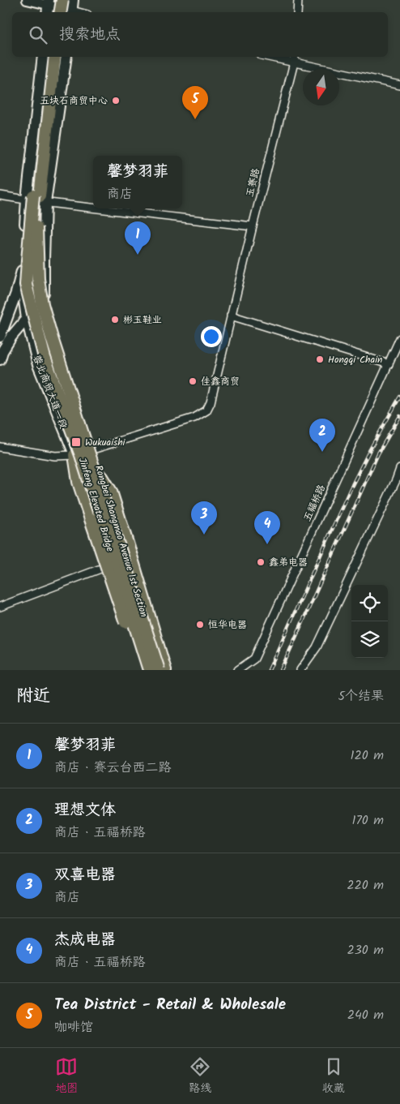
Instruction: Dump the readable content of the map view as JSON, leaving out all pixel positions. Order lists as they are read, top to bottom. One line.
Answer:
{"streets":{"highway":["Jinfeng Elevated Bridge","Rongbei Shangmao Avenue 1st Section"],"main road":["蓉北商贸大道一段"],"street":["玉赛路","五福桥路"]},"crossings":[["玉赛路","蓉北商贸大道一段"],["玉赛路","Rongbei Shangmao Avenue 1st Section"],["蓉北商贸大道一段","Jinfeng Elevated Bridge"],["蓉北商贸大道一段","Rongbei Shangmao Avenue 1st Section"],["Jinfeng Elevated Bridge","Rongbei Shangmao Avenue 1st Section"]],"places":{"other":["五块石商贸中心","彬玉鞋业","Hongqi Chain","佳鑫商贸","鑫弟电器","恒华电器"],"transit":["Wukuaishi"]},"north":"bottom","page":{"search":"搜索地点","pins":["5","1","2","3","4"],"popup":["馨梦羽菲","商店"],"heading":["附近","5个结果"],"list":[{"mark":"1","name":"馨梦羽菲","note":"商店 · 赛云台西二路","value":"120 m"},{"mark":"2","name":"理想文体","note":"商店 · 五福桥路","value":"170 m"},{"mark":"3","name":"双喜电器","note":"商店","value":"220 m"},{"mark":"4","name":"杰成电器","note":"商店 · 五福桥路","value":"230 m"},{"mark":"5","name":"Tea District - Retail & Wholesale","note":"咖啡馆","value":"240 m"}],"nav":["地图","路线","收藏"]}}
